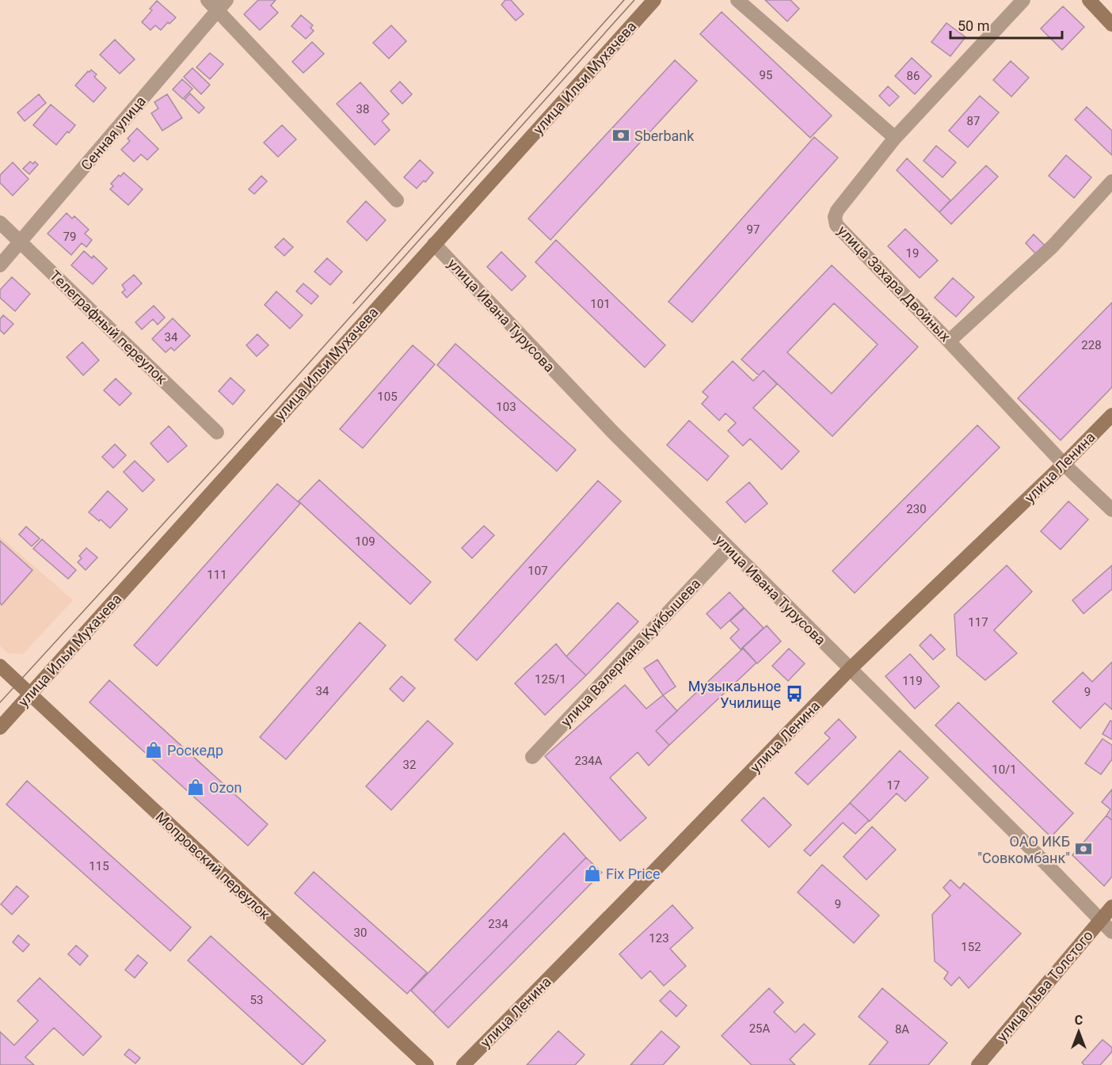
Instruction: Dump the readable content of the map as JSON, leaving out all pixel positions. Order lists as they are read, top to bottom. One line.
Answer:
{"streets":{"street":["улица Ильи Мухачева","Сенная улица","улица Захара Двойных","улица Ивана Турусова","Телеграфный переулок","улица Ленина","улица Валериана Куйбышева","Мопровский переулок","улица Льва Толстого"]},"crossings":[["улица Ильи Мухачева","улица Ивана Турусова"],["улица Ильи Мухачева","Мопровский переулок"],["Сенная улица","Телеграфный переулок"],["улица Захара Двойных","улица Ленина"],["улица Ивана Турусова","улица Ленина"],["улица Ивана Турусова","улица Валериана Куйбышева"],["улица Ивана Турусова","улица Льва Толстого"]],"places":{"bank":["Sberbank","ОАО ИКБ \"Совкомбанк\""],"bus stop":["Музыкальное Училище"],"shop":["Роскедр","Ozon","Fix Price"]},"house_numbers":["95","86","38","87","97","79","19","101","34","228","105","103","230","109","107","111","117","125/1","119","34","9","234А","32","10/1","17","115","9","234","30","123","152","53","25А","8А"],"scale_bar":"50 m","north":"top"}
